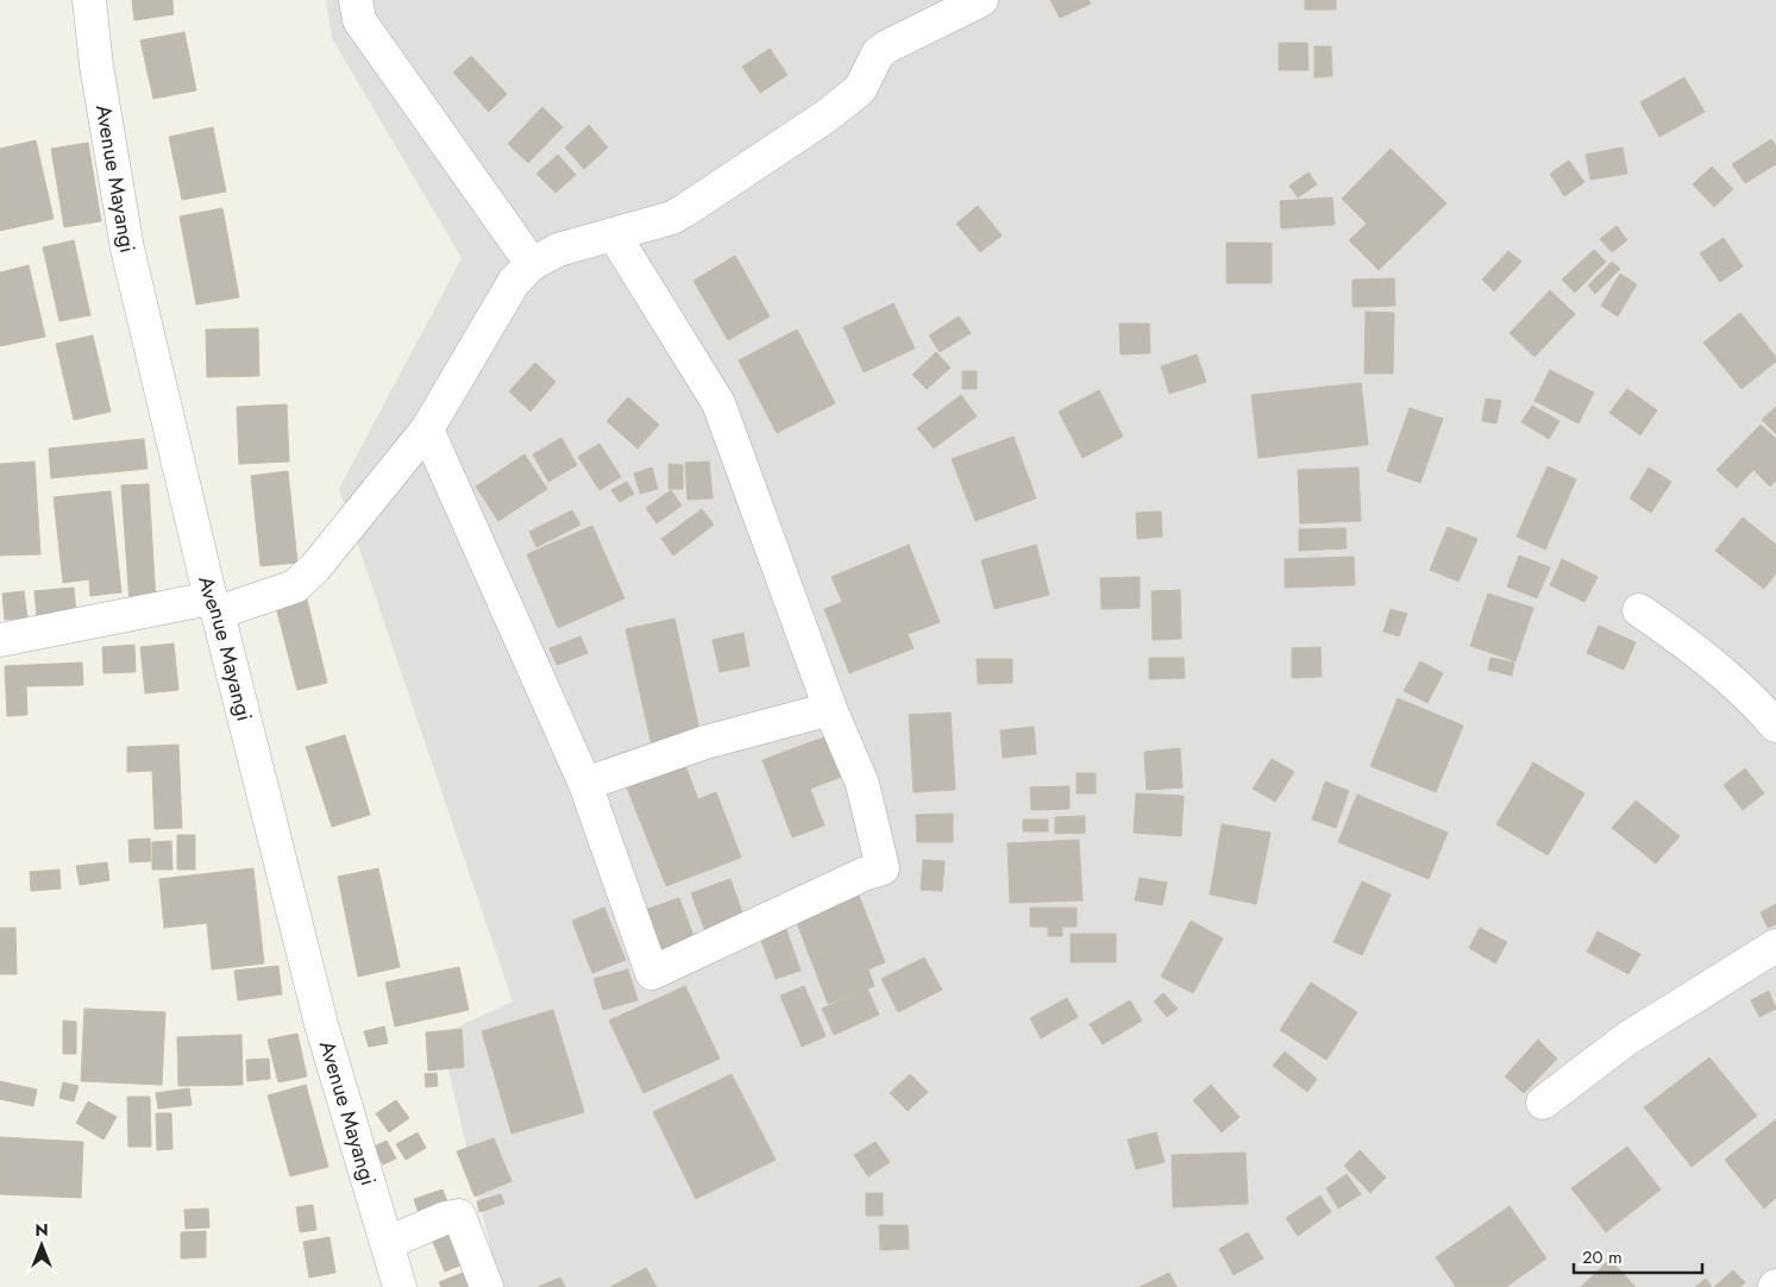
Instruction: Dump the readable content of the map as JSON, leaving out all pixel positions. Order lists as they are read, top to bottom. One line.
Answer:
{"streets":{"street":["Avenue Mayangi"]},"scale_bar":"20 m","north":"top"}
